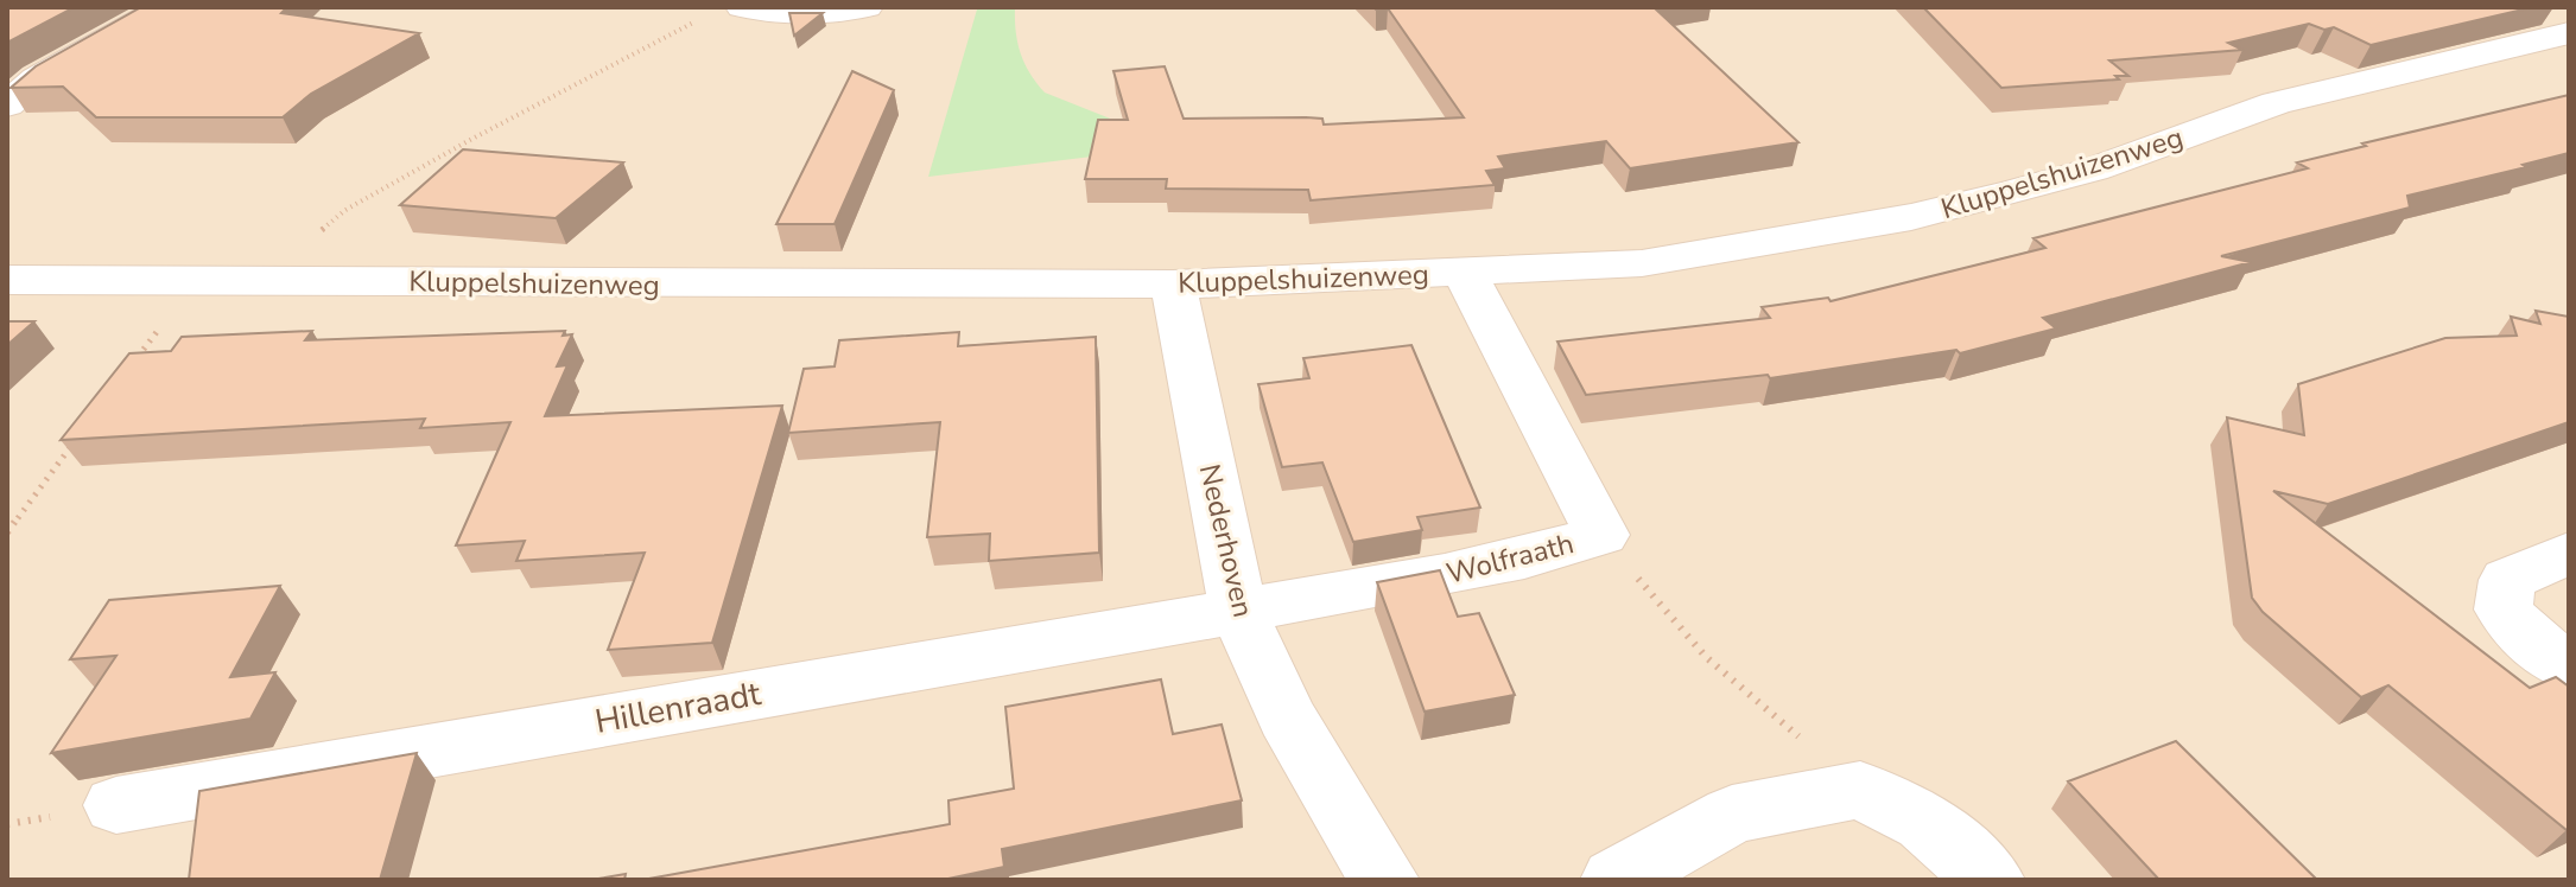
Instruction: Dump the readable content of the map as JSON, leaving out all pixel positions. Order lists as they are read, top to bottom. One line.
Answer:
{"streets":{"street":["Kluppelshuizenweg","Nederhoven","Wolfraath","Hillenraadt"]},"crossings":[["Kluppelshuizenweg","Nederhoven"],["Kluppelshuizenweg","Wolfraath"],["Nederhoven","Wolfraath"],["Nederhoven","Hillenraadt"],["Wolfraath","Hillenraadt"]]}
